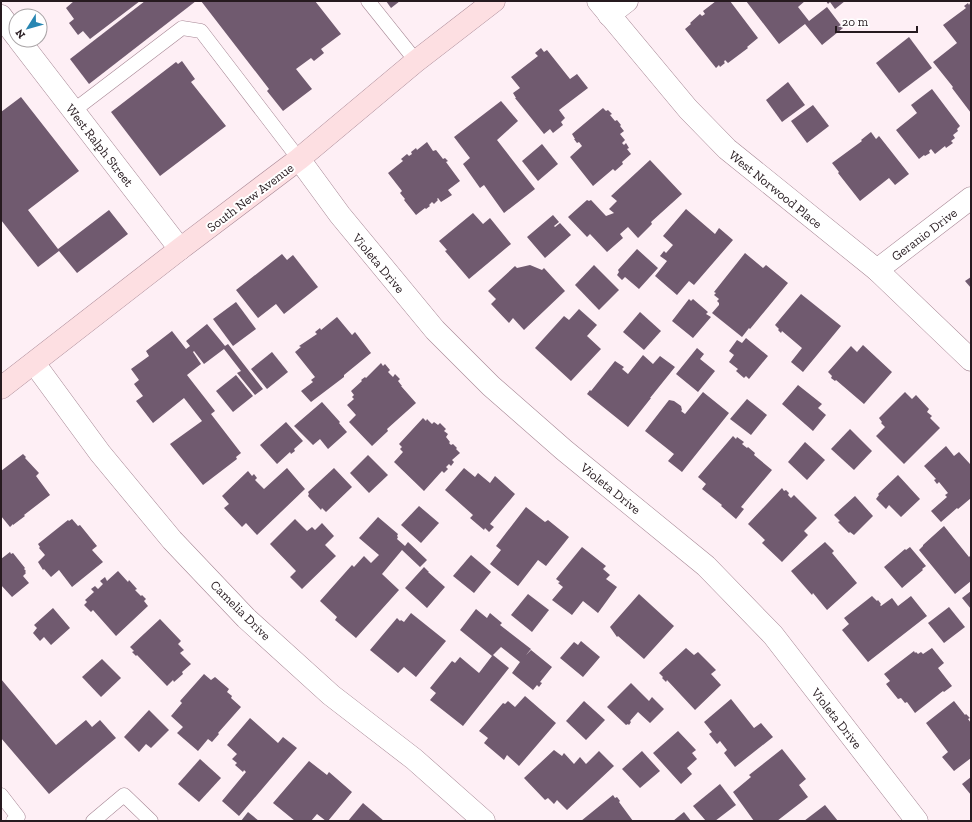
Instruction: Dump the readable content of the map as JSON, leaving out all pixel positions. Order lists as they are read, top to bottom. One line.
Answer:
{"streets":{"main road":["South New Avenue"],"street":["West Ralph Street","West Norwood Place","Geranio Drive","Violeta Drive","Camelia Drive"]},"crossings":[["West Ralph Street","South New Avenue"],["West Norwood Place","Geranio Drive"],["South New Avenue","Violeta Drive"],["South New Avenue","Camelia Drive"]],"scale_bar":"20 m","north":"bottom left"}
